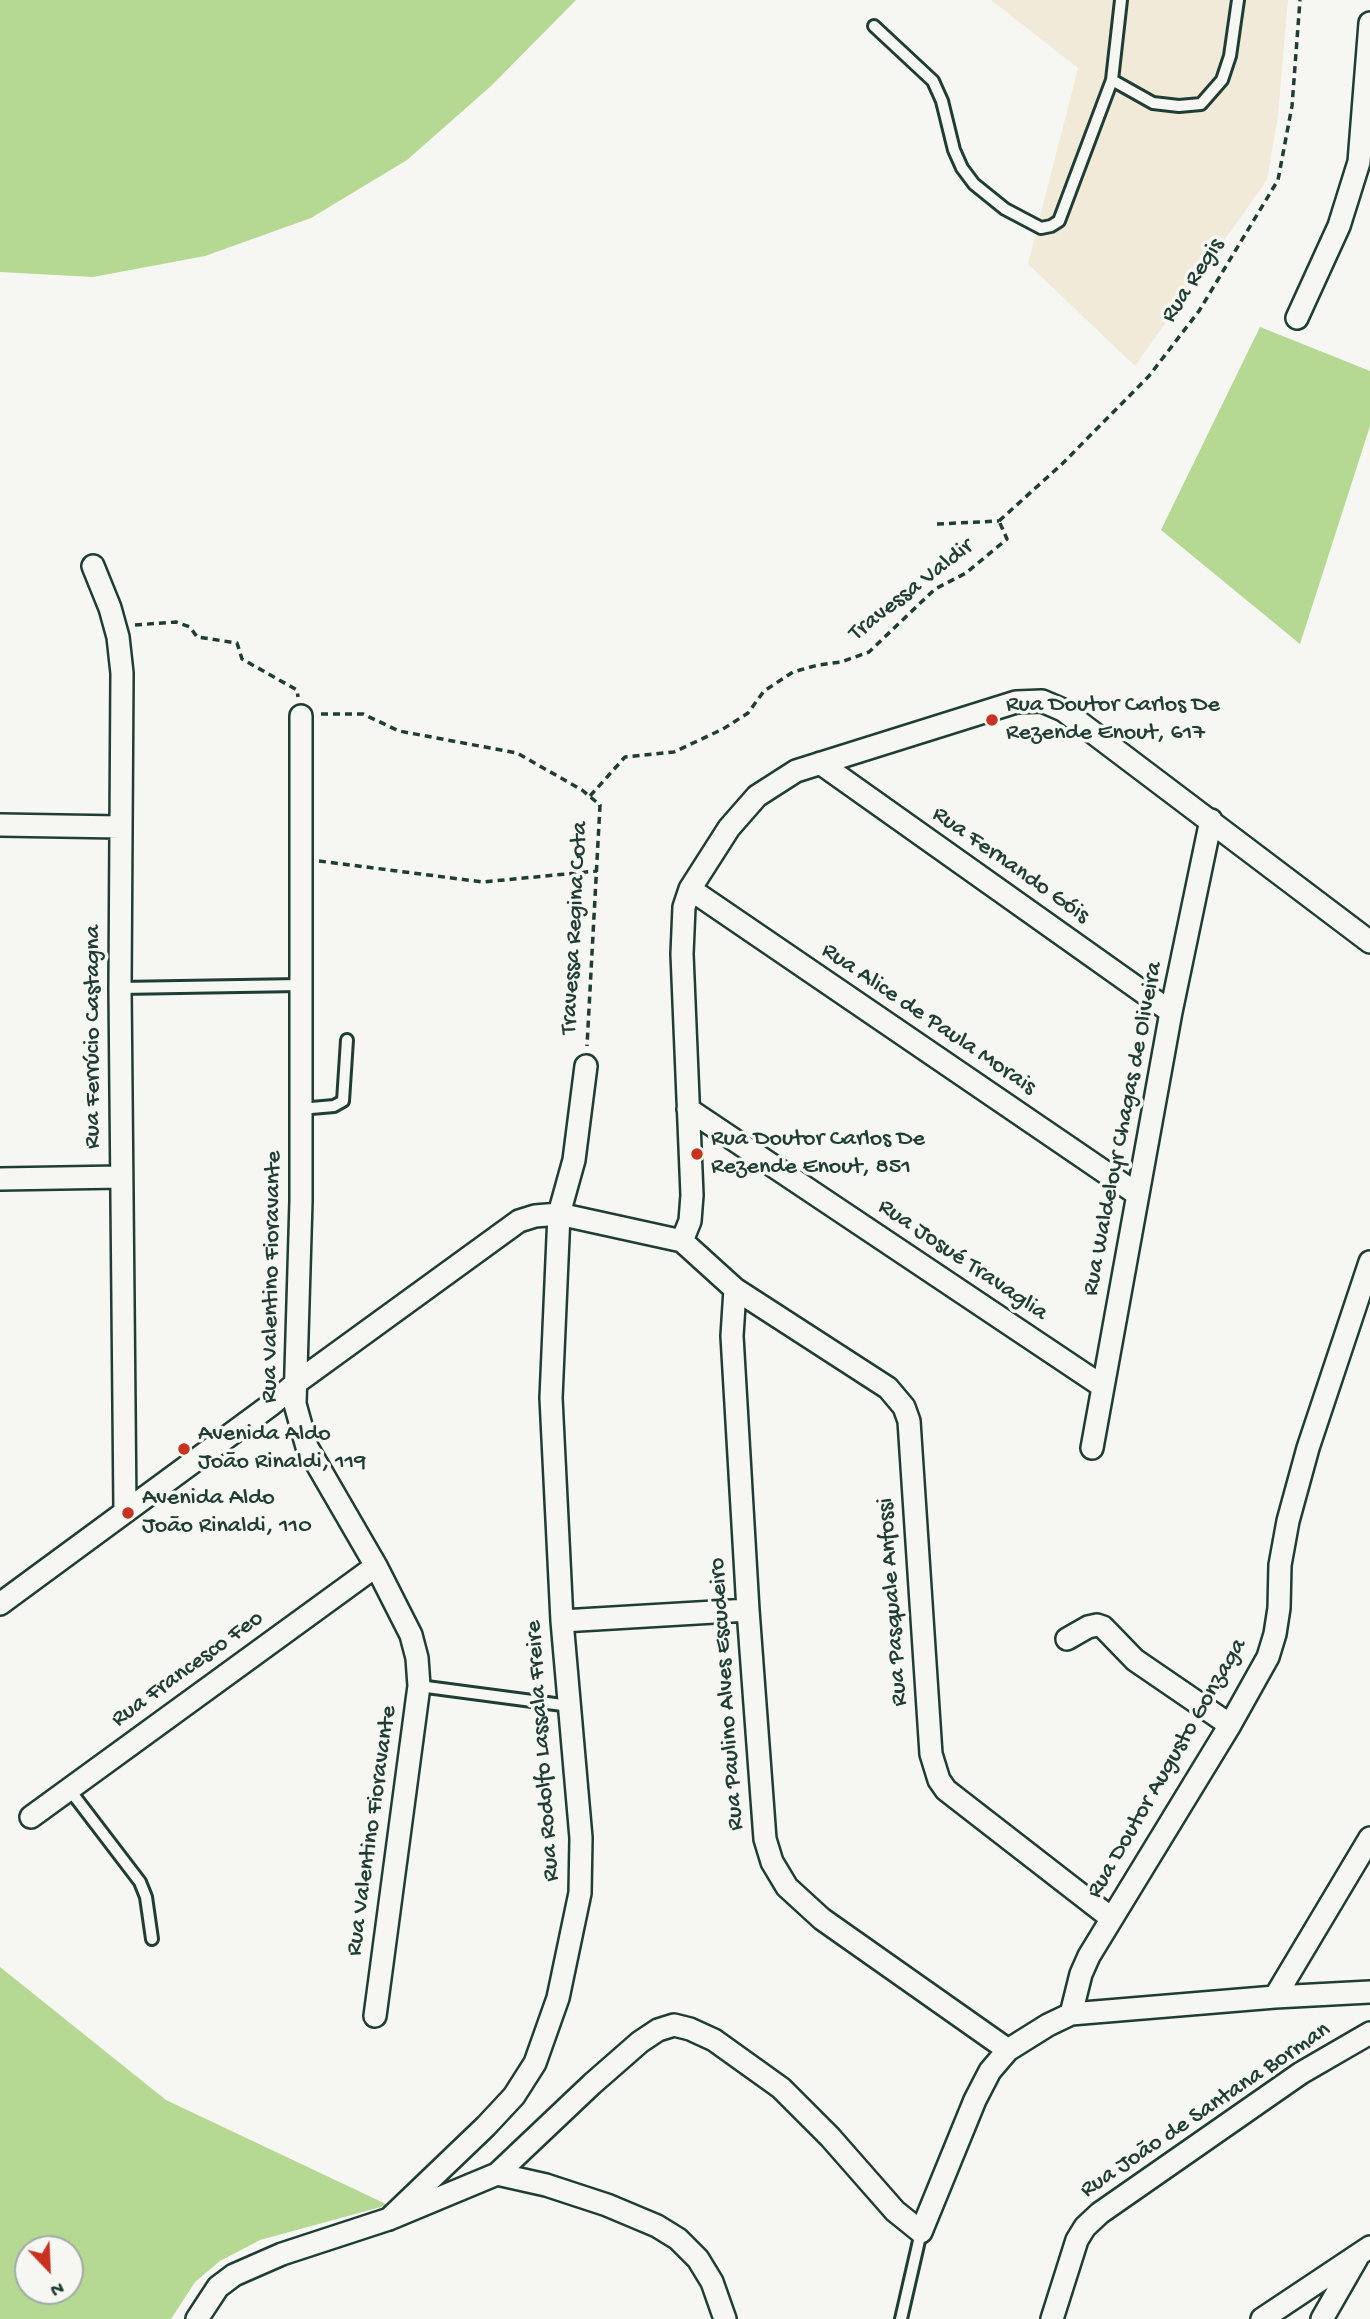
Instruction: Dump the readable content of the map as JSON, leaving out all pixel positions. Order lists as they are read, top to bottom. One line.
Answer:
{"streets":{"street":["Rua Fernando Góis","Rua Alice de Paula Morais","Rua Ferrúcio Castagna","Rua Waldeloyr Chagas de Oliveira","Rua Josué Travaglia","Rua Valentino Fioravante","Rua Pasquale Anfossi","Rua Francesco Feo","Rua Paulino Alves Escudeiro","Rua Rodolfo Lassala Freire","Rua Doutor Augusto Gonzaga","Rua João de Santana Borman"],"path":["Rua Regis","Travessa Valdir","Travessa Regina Cota"]},"crossings":[["Rua Regis","Travessa Valdir"],["Travessa Valdir","Travessa Regina Cota"],["Rua Fernando Góis","Rua Waldeloyr Chagas de Oliveira"],["Travessa Regina Cota","Rua Rodolfo Lassala Freire"],["Rua Alice de Paula Morais","Rua Waldeloyr Chagas de Oliveira"],["Rua Waldeloyr Chagas de Oliveira","Rua Josué Travaglia"],["Rua Valentino Fioravante","Rua Francesco Feo"],["Rua Pasquale Anfossi","Rua Paulino Alves Escudeiro"],["Rua Pasquale Anfossi","Rua Doutor Augusto Gonzaga"]],"places":["Rua Doutor Carlos De Rezende Enout, 617","Rua Doutor Carlos De Rezende Enout, 851","Avenida Aldo João Rinaldi, 119","Avenida Aldo João Rinaldi, 110"],"north":"bottom right"}
